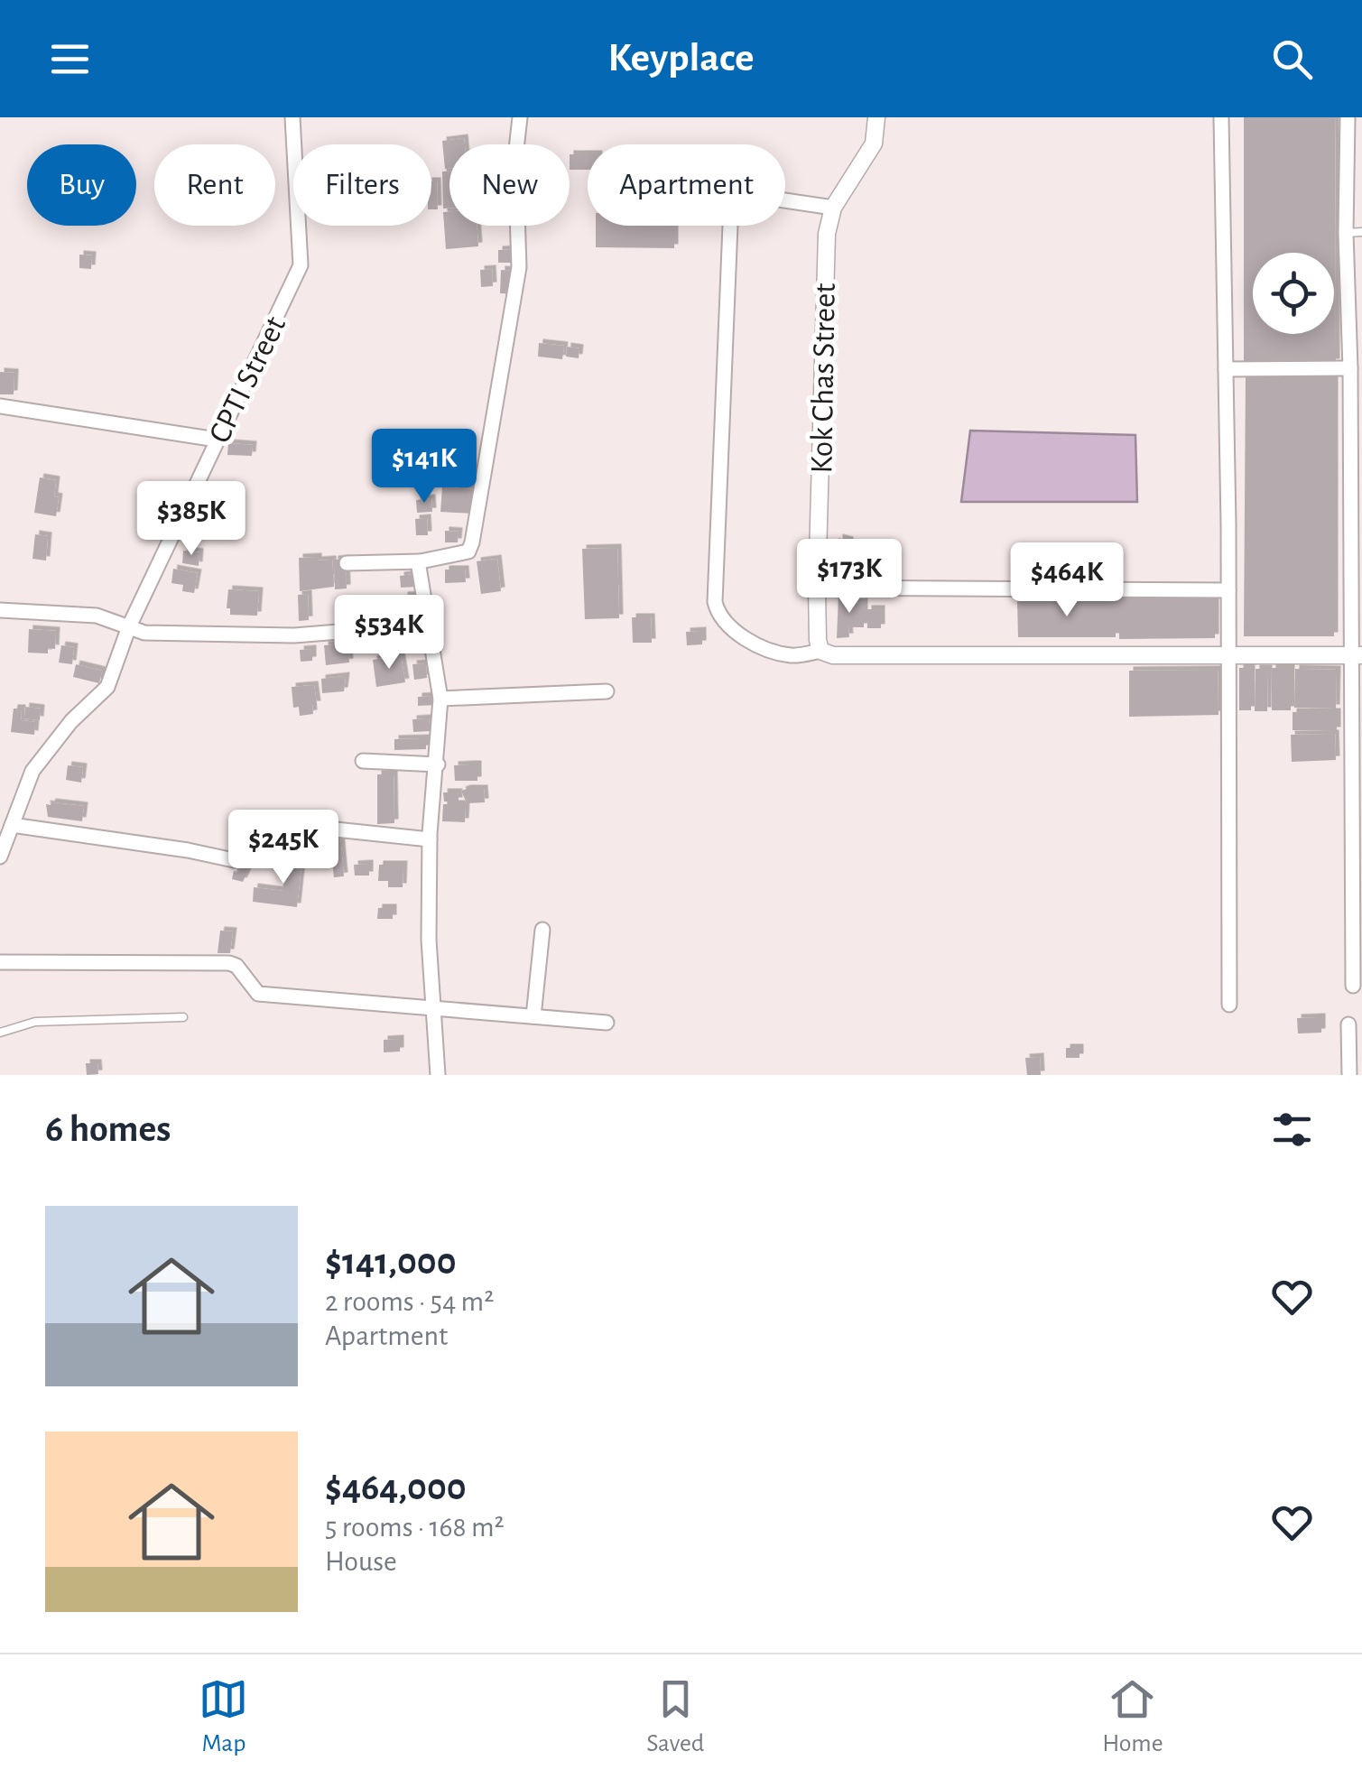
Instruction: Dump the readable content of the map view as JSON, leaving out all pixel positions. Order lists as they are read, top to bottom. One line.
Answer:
{"streets":{"street":["Kok Chas Street","CPTI Street"]},"page":{"header":"Keyplace","chip":["Buy","Rent","Filters","New","Apartment"],"price":["$141K","$385K","$173K","$464K","$534K","$245K"],"heading":"6 homes","list":[{"name":"$141,000","note":"2 rooms · 54 m² · Apartment"},{"name":"$464,000","note":"5 rooms · 168 m² · House"}],"tabs":["Map","Saved","Home"]}}
